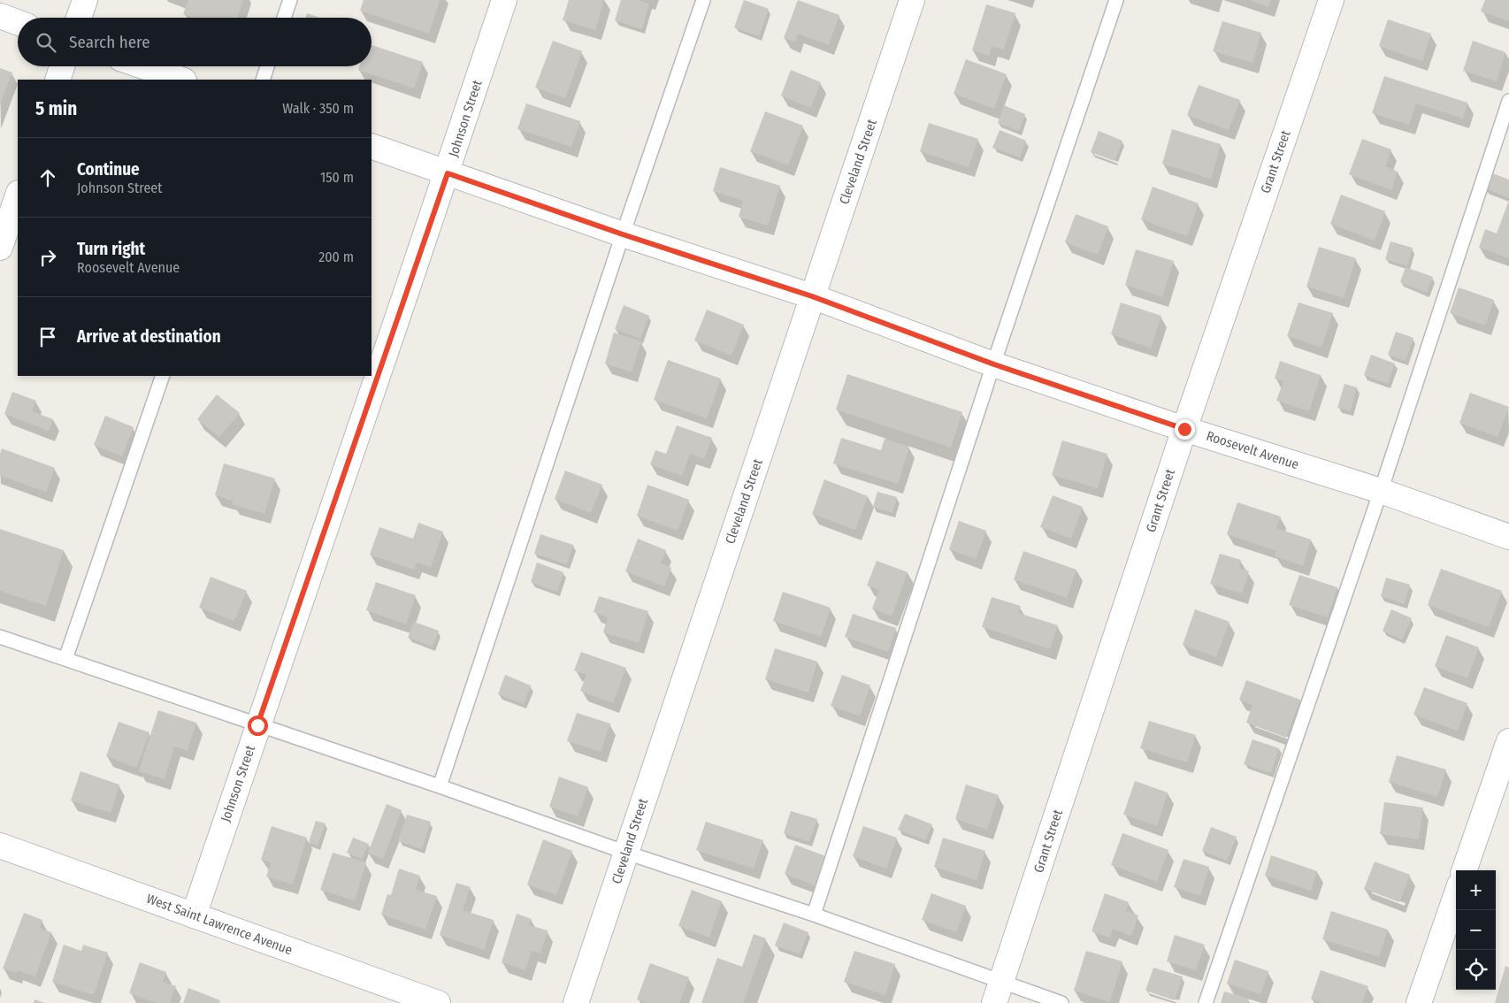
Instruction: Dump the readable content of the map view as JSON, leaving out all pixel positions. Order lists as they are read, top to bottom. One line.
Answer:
{"streets":{"street":["Johnson Street","Cleveland Street","Grant Street","Roosevelt Avenue","West Saint Lawrence Avenue"]},"crossings":[["Johnson Street","Roosevelt Avenue"],["Johnson Street","West Saint Lawrence Avenue"],["Cleveland Street","Roosevelt Avenue"],["Grant Street","Roosevelt Avenue"]],"page":{"search":"Search here","heading":["5 min","Walk · 350 m"],"list":[["Continue","Johnson Street","150 m"],["Turn right","Roosevelt Avenue","200 m"],"Arrive at destination"],"map_buttons":["+","−"]}}
